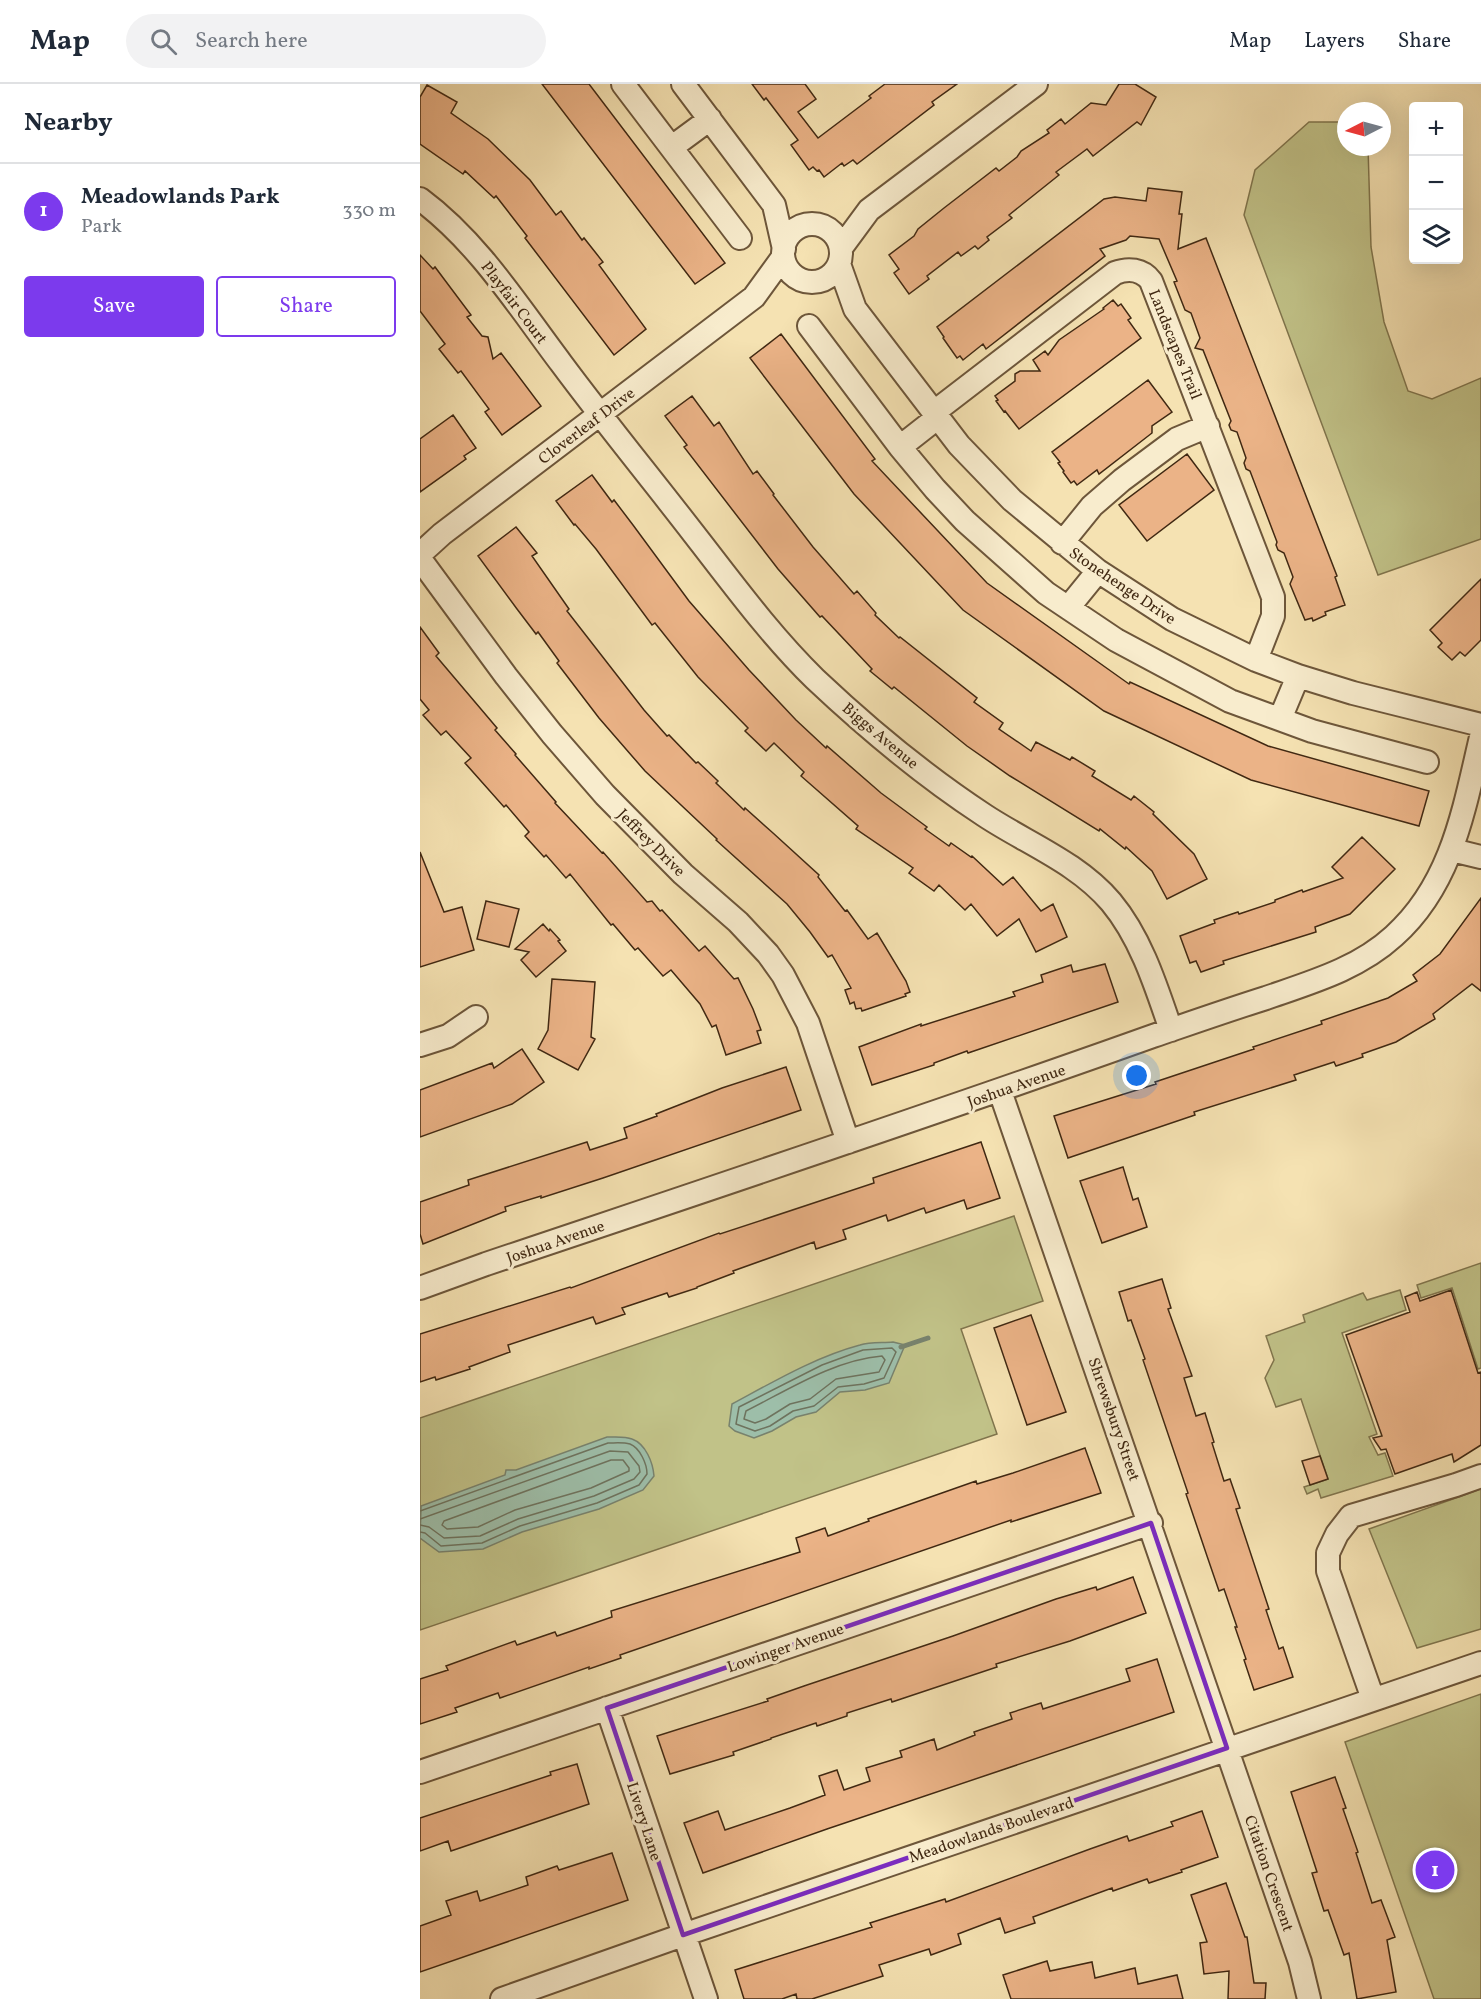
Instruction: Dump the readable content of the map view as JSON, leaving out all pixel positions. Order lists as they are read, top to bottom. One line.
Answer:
{"streets":{"street":["Playfair Court","Landscapes Trail","Cloverleaf Drive","Stonehenge Drive","Biggs Avenue","Jeffrey Drive","Joshua Avenue","Shrewsbury Street","Lowinger Avenue","Livery Lane","Meadowlands Boulevard","Citation Crescent"]},"crossings":[["Playfair Court","Cloverleaf Drive"],["Playfair Court","Biggs Avenue"],["Landscapes Trail","Stonehenge Drive"],["Cloverleaf Drive","Stonehenge Drive"],["Cloverleaf Drive","Biggs Avenue"],["Cloverleaf Drive","Jeffrey Drive"],["Biggs Avenue","Joshua Avenue"],["Jeffrey Drive","Joshua Avenue"],["Joshua Avenue","Shrewsbury Street"],["Shrewsbury Street","Lowinger Avenue"],["Shrewsbury Street","Meadowlands Boulevard"],["Shrewsbury Street","Citation Crescent"],["Lowinger Avenue","Livery Lane"],["Livery Lane","Meadowlands Boulevard"],["Meadowlands Boulevard","Citation Crescent"]],"north":"left","page":{"header":"Map","search":"Search here","nav":["Map","Layers","Share"],"heading":"Nearby","map_buttons":["+","−"],"list":[{"mark":"1","name":"Meadowlands Park","note":"Park","value":"330 m"}],"buttons":["Save","Share"],"pins":"1"}}
